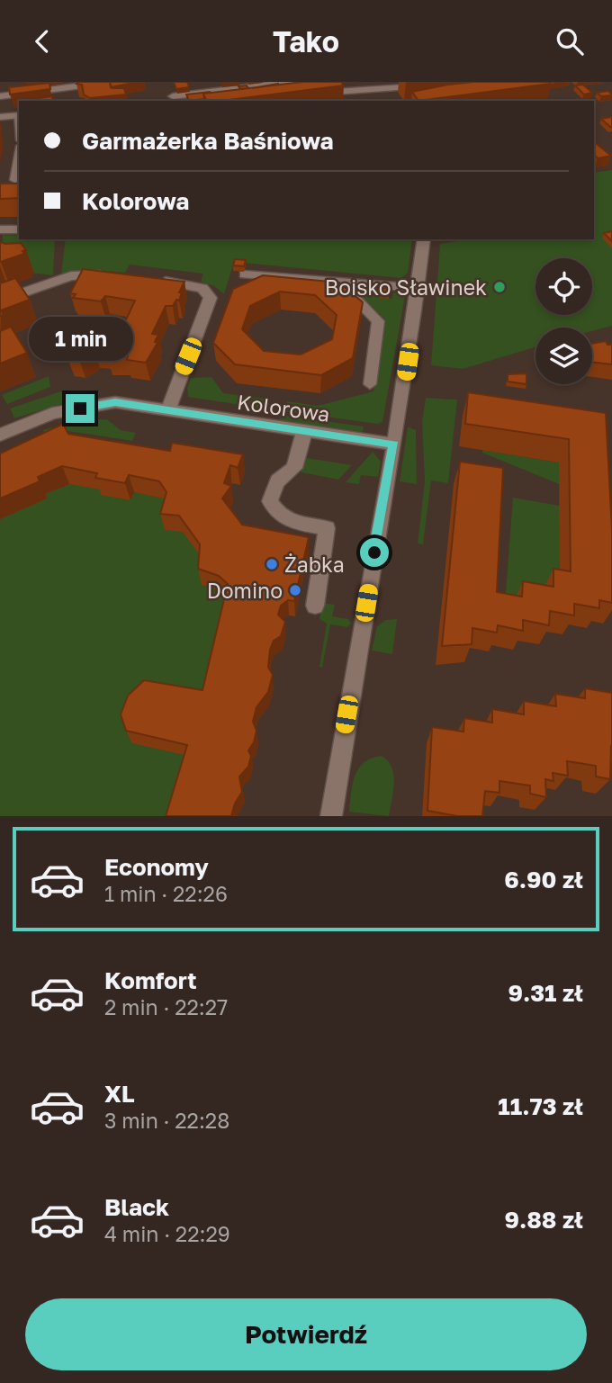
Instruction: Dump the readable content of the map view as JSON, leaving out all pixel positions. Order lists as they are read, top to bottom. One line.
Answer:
{"streets":{"street":["Kolorowa"]},"places":["Boisko Sławinek","Żabka","Domino"],"page":{"header":"Tako","banner":["Garmażerka Baśniowa","Kolorowa"],"bubble":"1 min","list":[{"name":"Economy","note":"1 min · 22:26","value":"6.90 zł"},{"name":"Komfort","note":"2 min · 22:27","value":"9.31 zł"},{"name":"XL","note":"3 min · 22:28","value":"11.73 zł"},{"name":"Black","note":"4 min · 22:29","value":"9.88 zł"}],"buttons":"Potwierdź"}}
